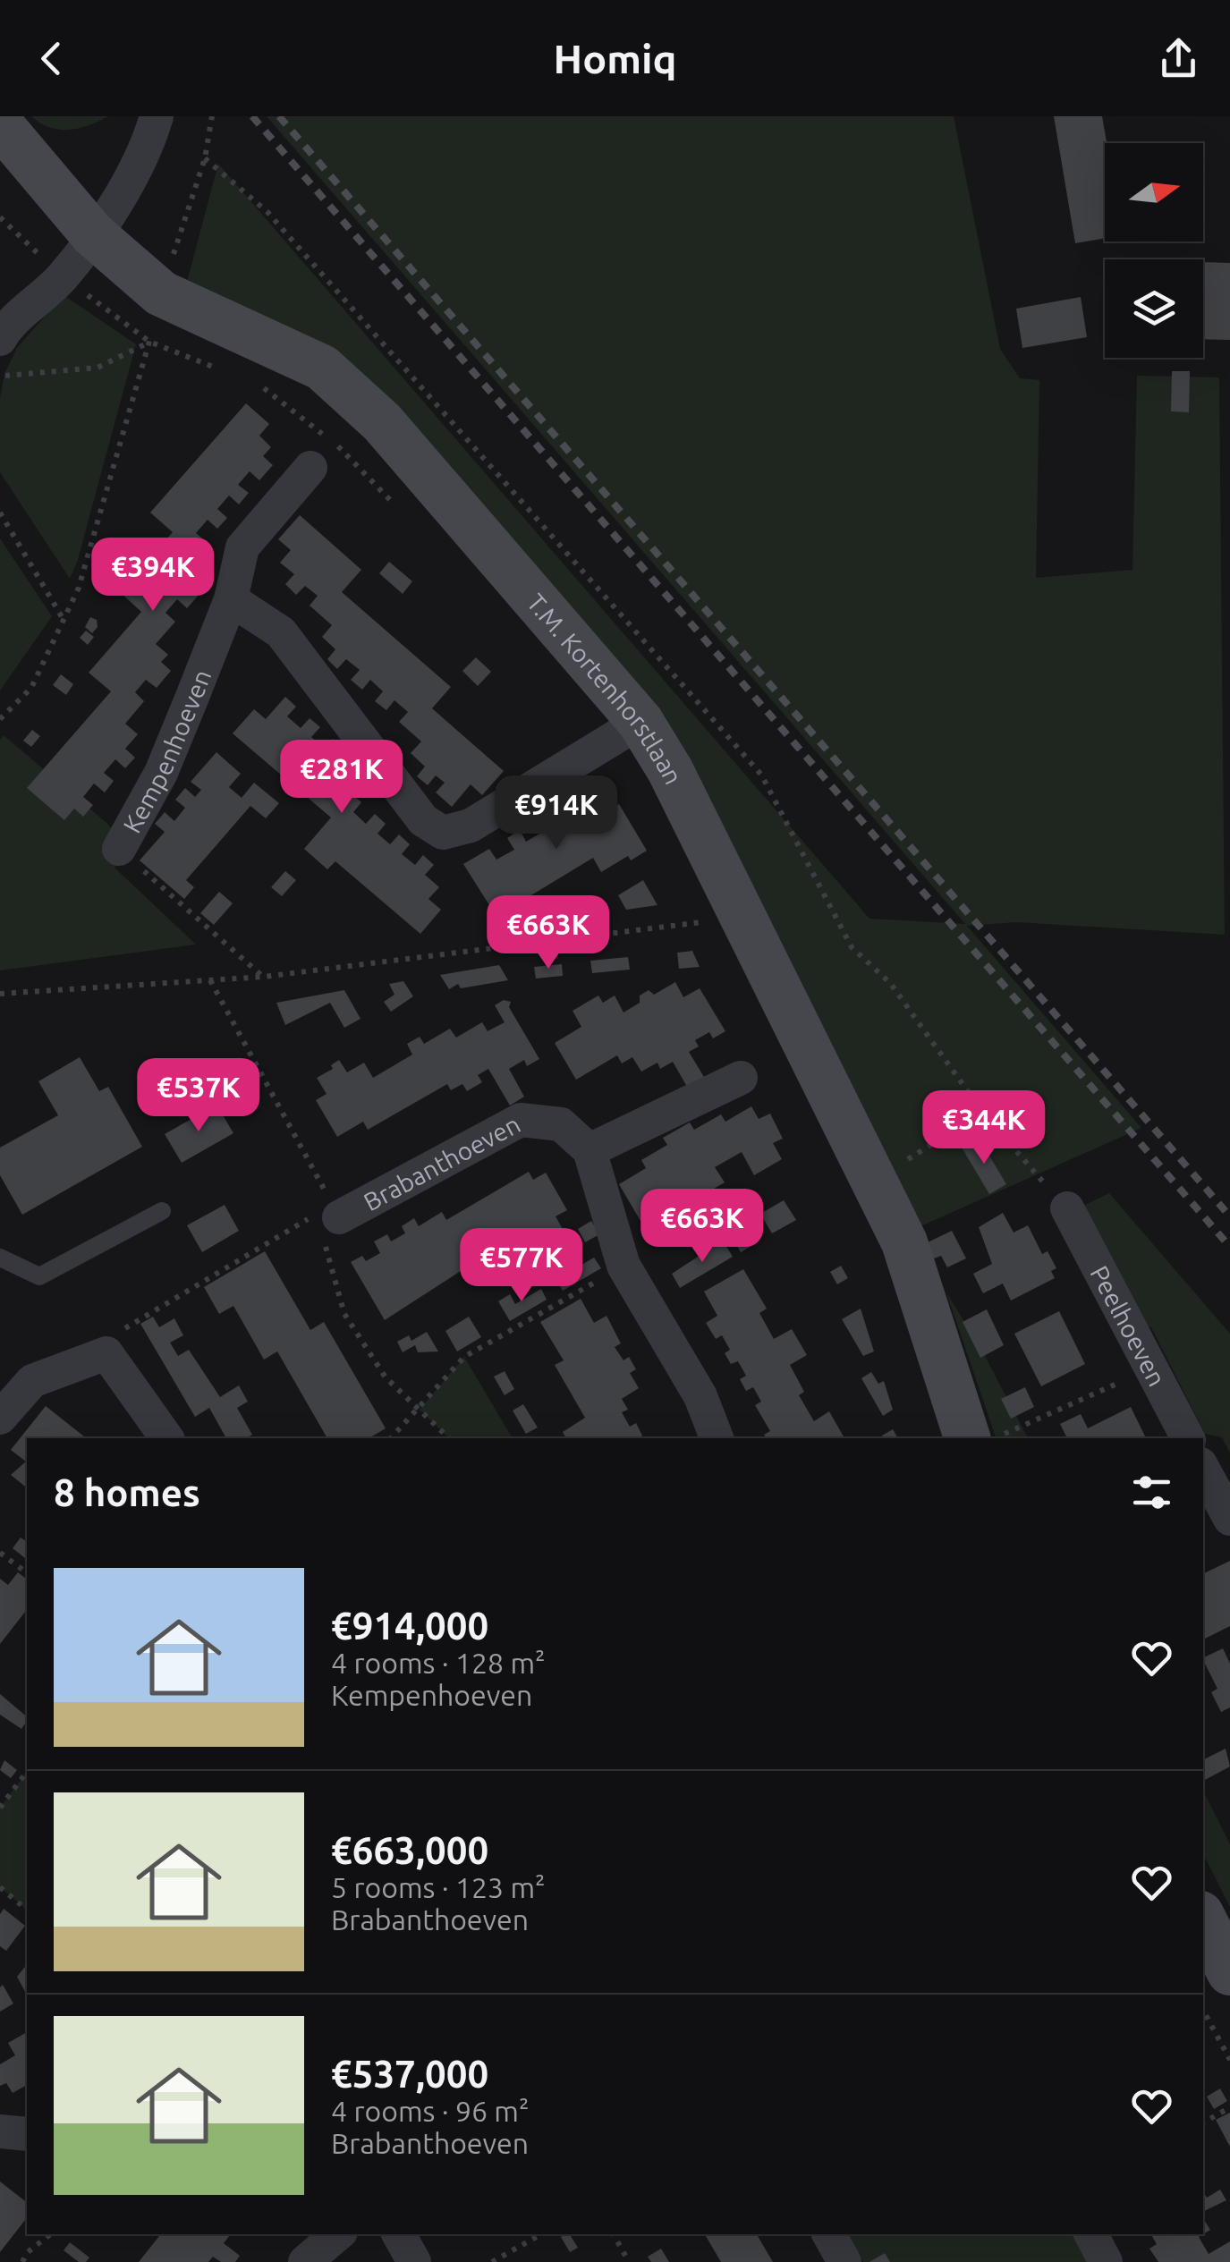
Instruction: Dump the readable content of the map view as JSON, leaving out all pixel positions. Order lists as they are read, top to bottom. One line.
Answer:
{"streets":{"street":["T.M. Kortenhorstlaan","Kempenhoeven","Brabanthoeven","Peelhoeven"]},"north":"right","page":{"header":"Homiq","price":["€394K","€281K","€914K","€663K","€537K","€344K","€663K","€577K"],"heading":"8 homes","list":[{"name":"€914,000","note":"4 rooms · 128 m² · Kempenhoeven"},{"name":"€663,000","note":"5 rooms · 123 m² · Brabanthoeven"},{"name":"€537,000","note":"4 rooms · 96 m² · Brabanthoeven"}]}}
